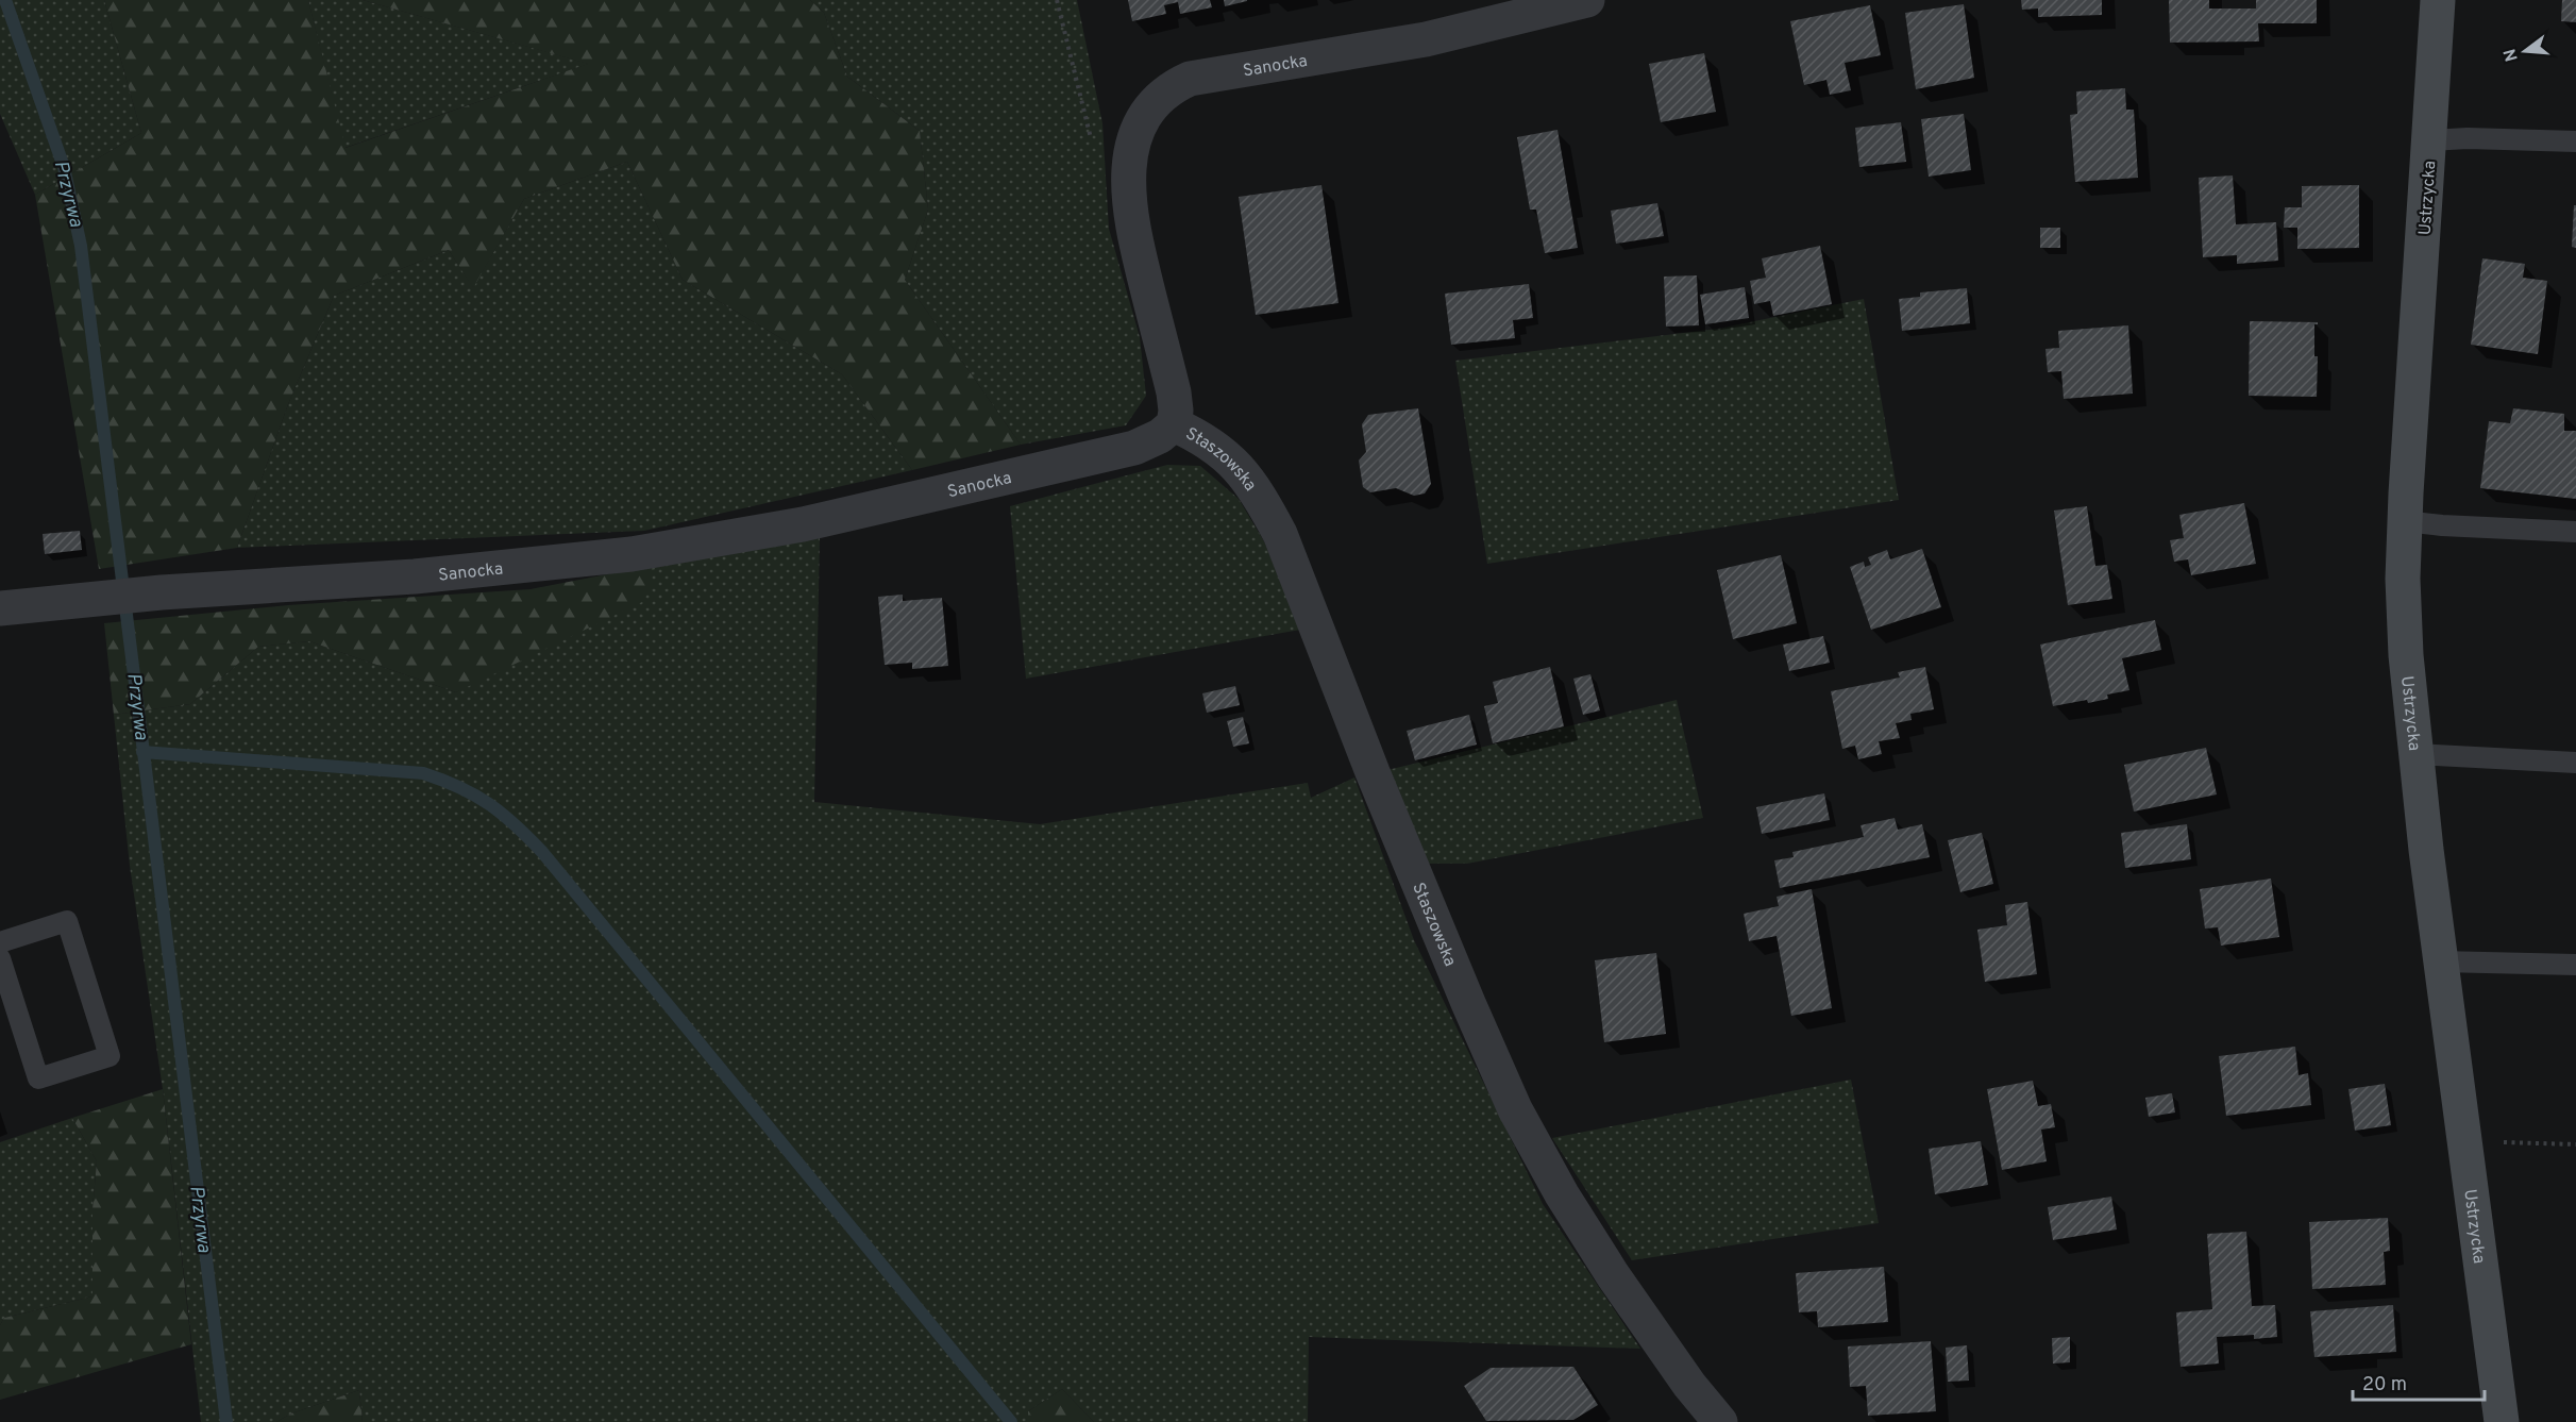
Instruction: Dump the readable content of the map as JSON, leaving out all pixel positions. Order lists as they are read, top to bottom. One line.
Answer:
{"streets":{"street":["Sanocka","Ustrzycka","Staszowska"]},"crossings":[["Sanocka","Staszowska"]],"water":["Przyrwa"],"scale_bar":"20 m","north":"left"}
